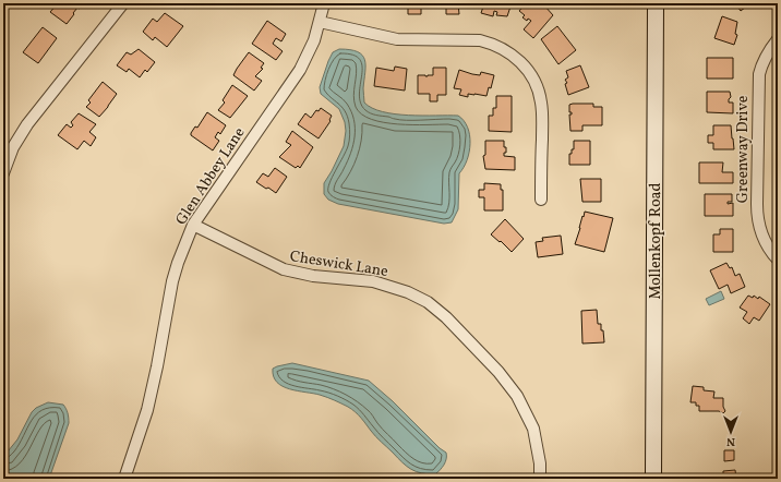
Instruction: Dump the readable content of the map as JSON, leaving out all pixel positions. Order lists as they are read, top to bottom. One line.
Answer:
{"streets":{"street":["Greenway Drive","Glen Abbey Lane","Mollenkopf Road","Cheswick Lane"]},"crossings":[["Glen Abbey Lane","Cheswick Lane"]],"north":"bottom"}
